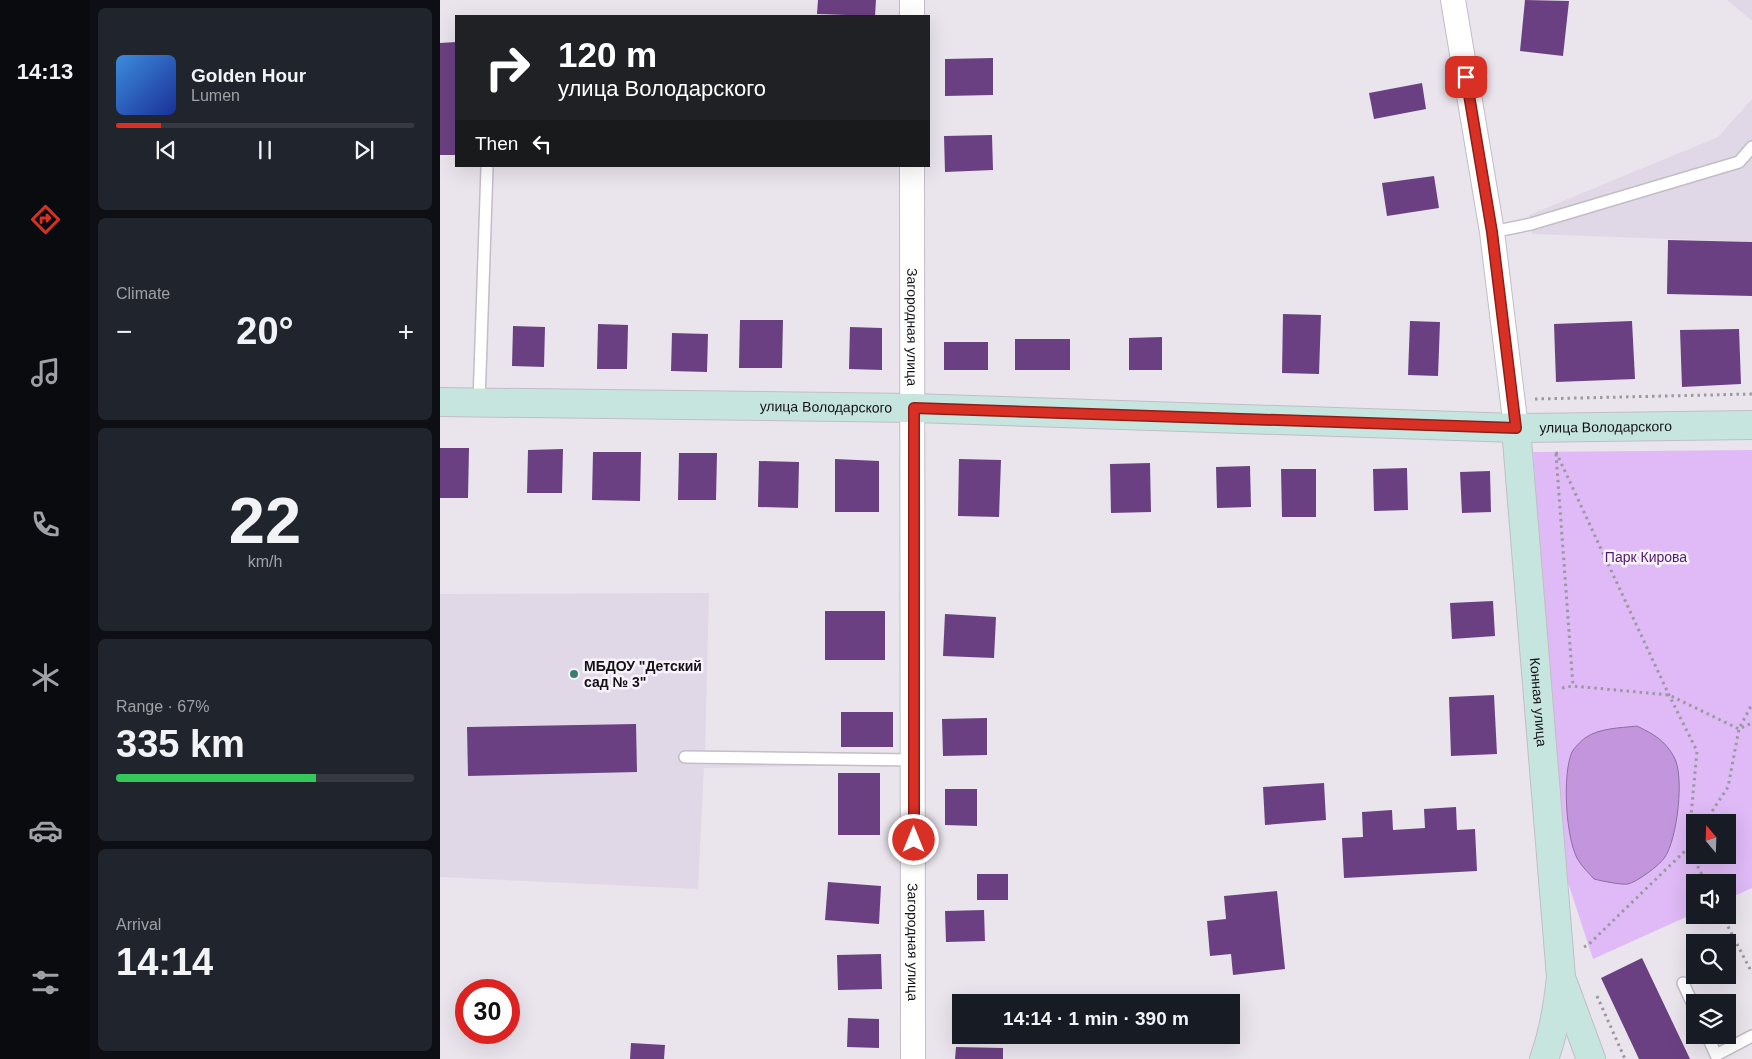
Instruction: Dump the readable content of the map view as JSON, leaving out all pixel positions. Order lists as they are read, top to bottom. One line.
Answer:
{"streets":{"street":["Загородная улица","улица Володарского","Конная улица"]},"crossings":[["Загородная улица","улица Володарского"],["улица Володарского","Конная улица"]],"parks":["Парк Кирова"],"places":["МБДОУ \"Детский сад № 3\""],"north":"top","page":{"tabs":"14:13","turn":["120 m","улица Володарского"],"song":["Golden Hour","Lumen"],"then":"Then","tile":["Climate",["22","km/h"],["Range · 67%","335 km"],["Arrival","14:14"]],"heat":["−","20°","+"],"limit":"30","trip":"14:14 · 1 min · 390 m"}}
